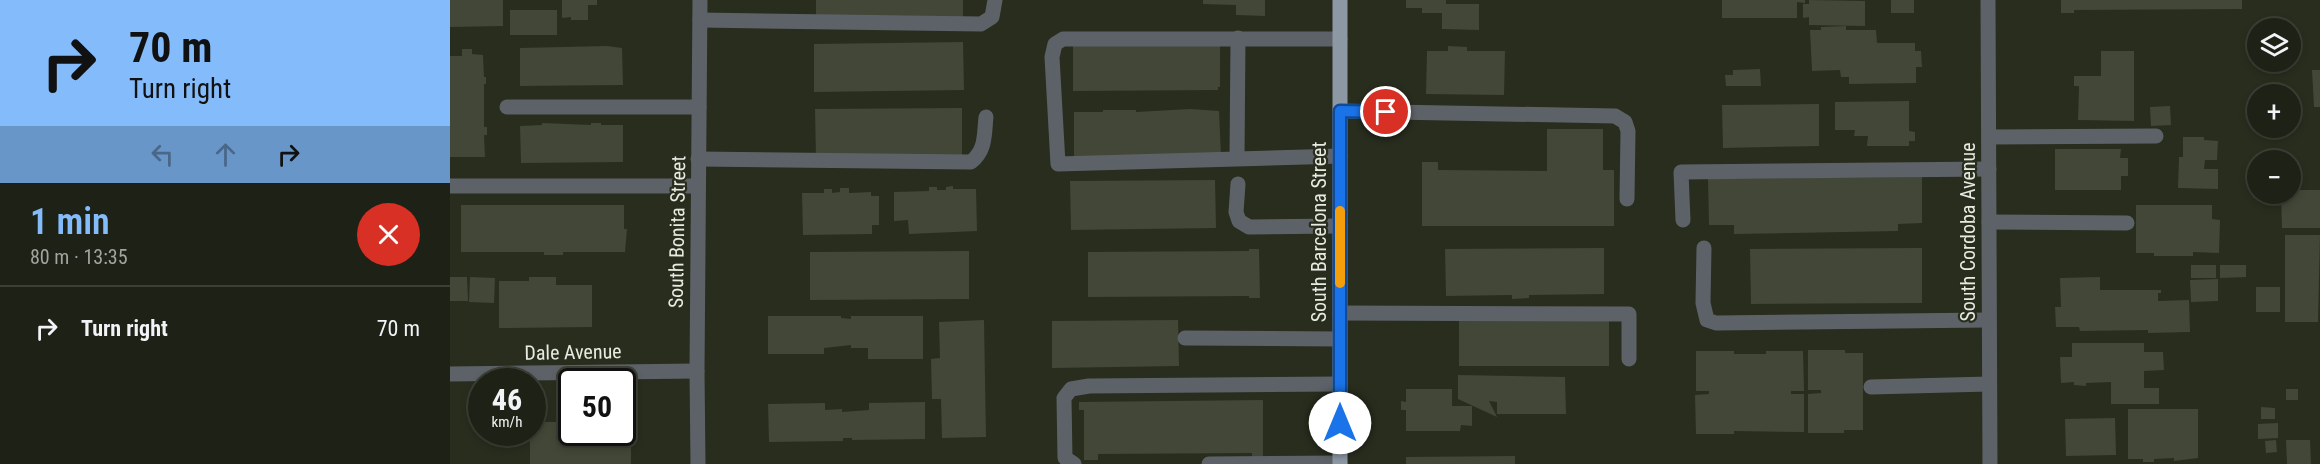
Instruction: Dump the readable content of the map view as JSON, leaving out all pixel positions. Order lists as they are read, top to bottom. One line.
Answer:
{"streets":{"main road":["South Barcelona Street"],"street":["South Bonita Street","South Cordoba Avenue","Dale Avenue"]},"crossings":[["South Bonita Street","Dale Avenue"]],"page":{"turn":["70 m","Turn right"],"map_buttons":["+","−"],"heading":["1 min","80 m · 13:35"],"list":[{"name":"Turn right","value":"70 m"}],"speed":"46 km/h","limit":"50"}}
